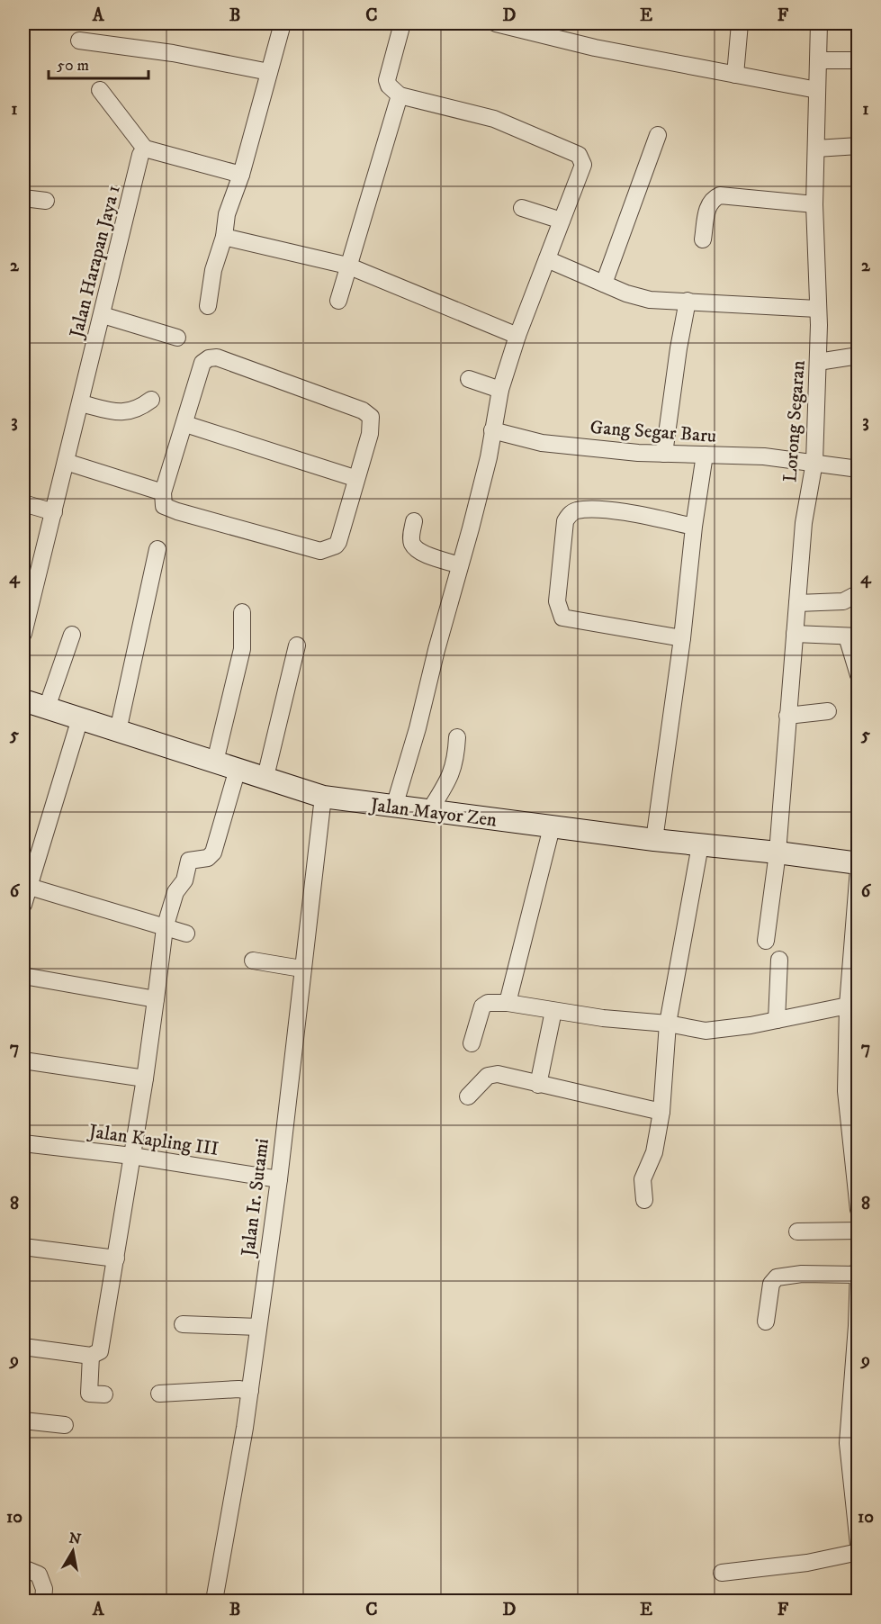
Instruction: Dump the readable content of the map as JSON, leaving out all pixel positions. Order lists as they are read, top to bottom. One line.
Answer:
{"streets":{"street":["Jalan Harapan Jaya 1","Lorong Segaran","Gang Segar Baru","Jalan Mayor Zen","Jalan Kapling III","Jalan Ir. Sutami"]},"crossings":[["Lorong Segaran","Gang Segar Baru"],["Lorong Segaran","Jalan Mayor Zen"],["Jalan Mayor Zen","Jalan Ir. Sutami"],["Jalan Kapling III","Jalan Ir. Sutami"]],"scale_bar":"50 m","north":"top","grid":{"columns":["A","B","C","D","E","F"],"rows":["1","2","3","4","5","6","7","8","9","10"]}}
